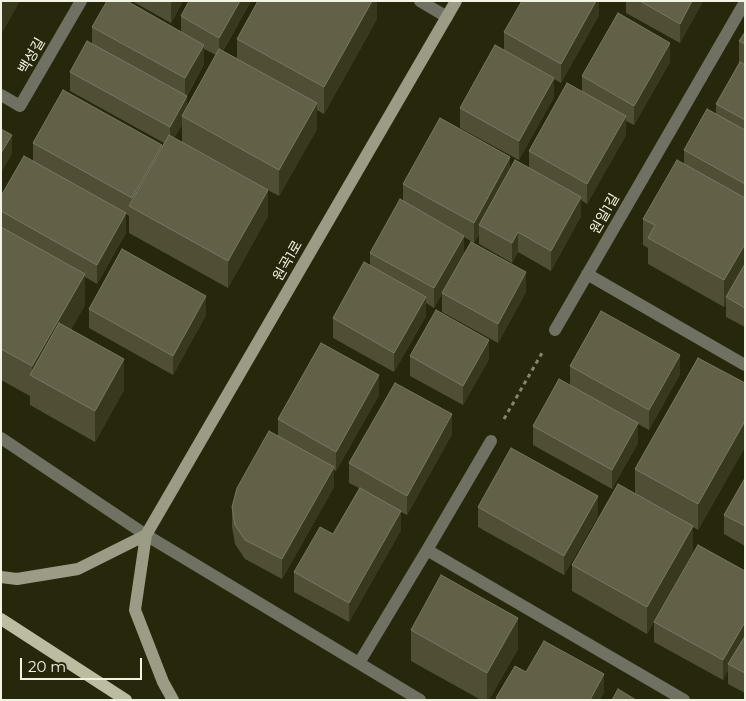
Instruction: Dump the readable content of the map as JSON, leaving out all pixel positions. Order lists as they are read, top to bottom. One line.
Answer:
{"streets":{"street":["백성길","원일1길","원곡1로"]},"scale_bar":"20 m"}
